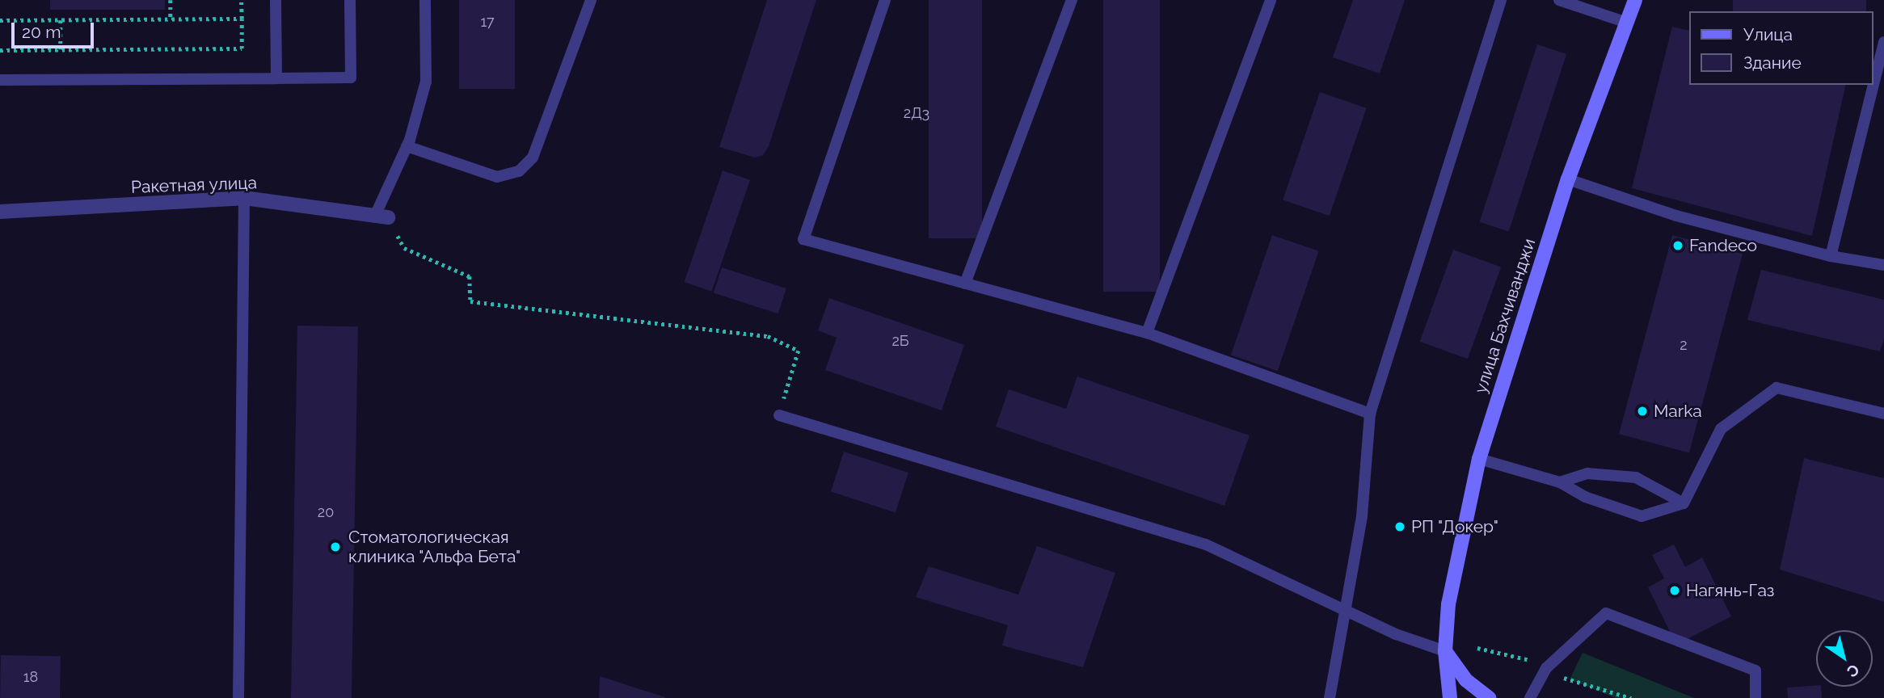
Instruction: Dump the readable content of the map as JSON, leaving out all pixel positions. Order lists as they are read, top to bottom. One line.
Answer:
{"streets":{"main road":["улица Бахчиванджи"],"street":["Ракетная улица"]},"places":["Fandeco","Marka","РП \"Докер\"","Стоматологическая клиника \"Альфа Бета\"","Нагянь-Газ"],"house_numbers":["17","2Д3","2Б","2","20","18"],"legend":["Улица","Здание"],"scale_bar":"20 m","north":"bottom right"}
